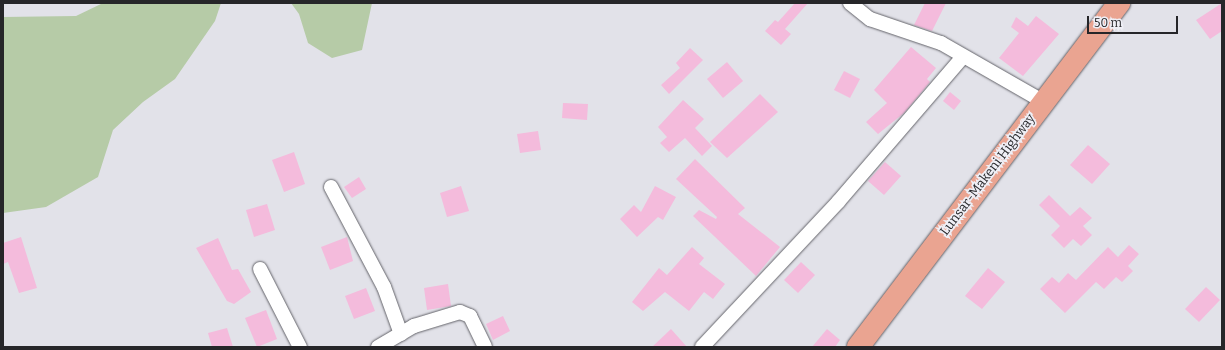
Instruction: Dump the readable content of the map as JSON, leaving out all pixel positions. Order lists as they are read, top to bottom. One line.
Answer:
{"streets":{"main road":["Lunsar-Makeni Highway"]},"scale_bar":"50 m"}
